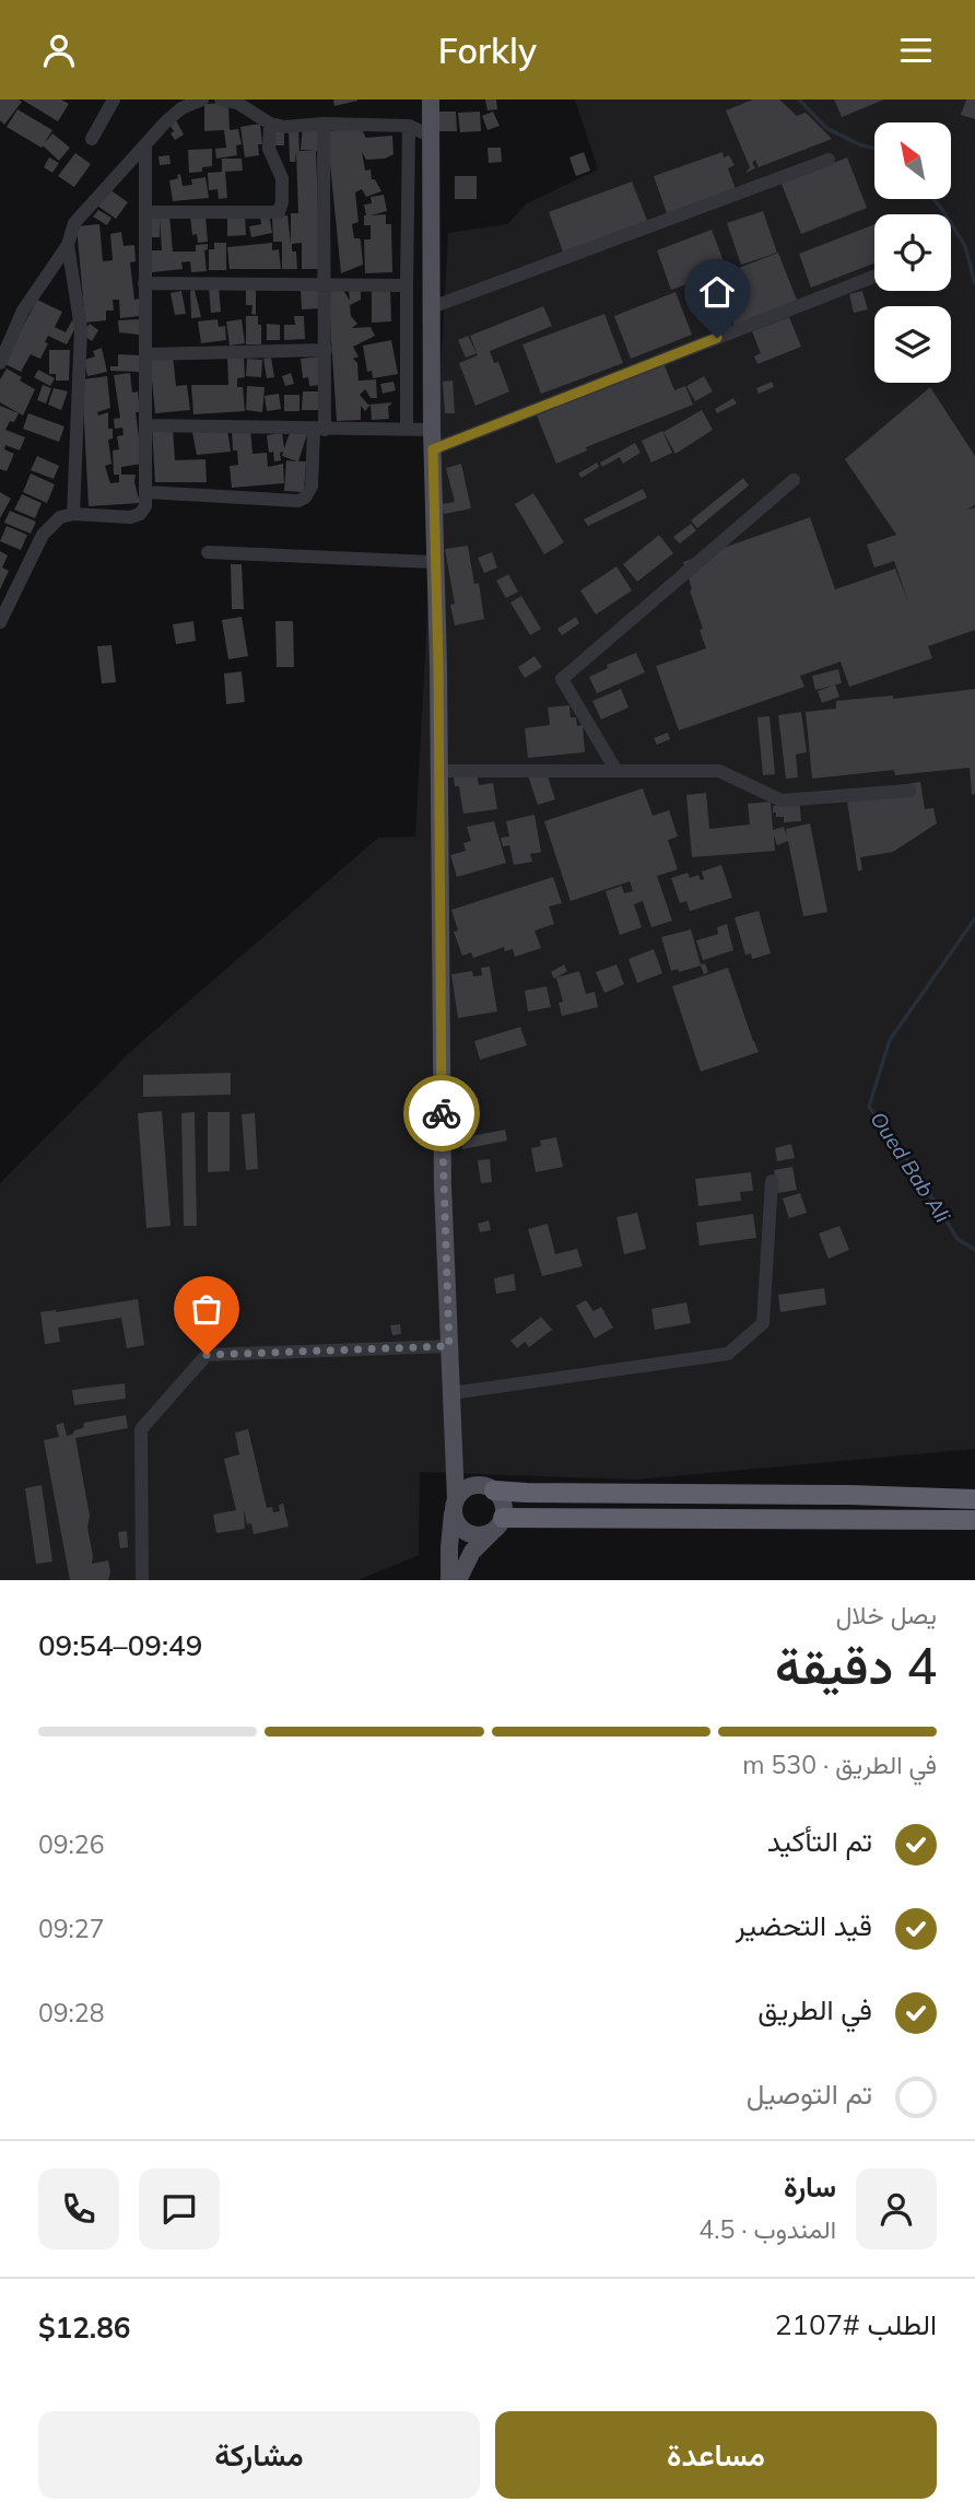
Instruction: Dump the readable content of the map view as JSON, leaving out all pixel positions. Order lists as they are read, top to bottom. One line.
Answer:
{"water":["Oued Bab Ali"],"north":"top left","page":{"header":"Forkly","heading":["4 دقيقة","يصل خلال","09:49–09:54"],"panel":["سارة","المندوب · 4.5","الطلب #2107","$12.86"],"bar":"في الطريق · 530 m","list":[["تم التأكيد","09:26"],["قيد التحضير","09:27"],["في الطريق","09:28"],"تم التوصيل"],"buttons":["مساعدة","مشاركة"]}}
